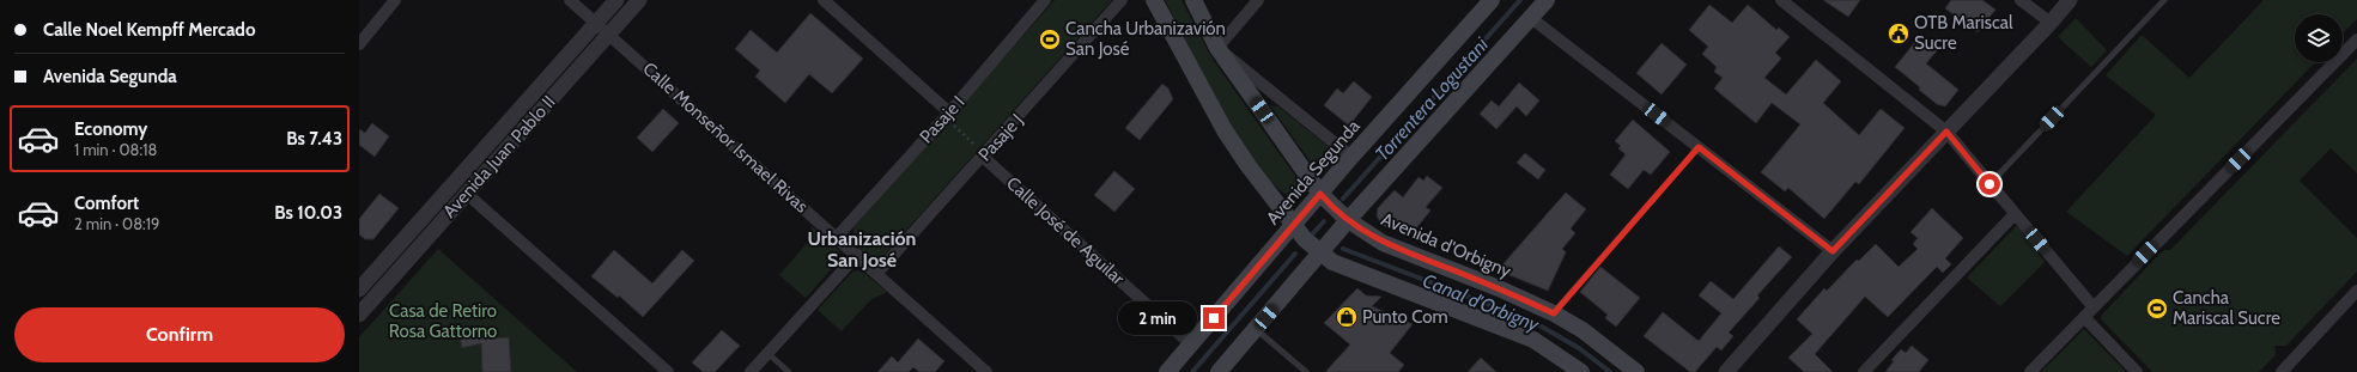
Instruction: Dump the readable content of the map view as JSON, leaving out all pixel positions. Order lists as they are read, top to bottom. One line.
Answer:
{"streets":{"main road":["Avenida Segunda","Avenida d'Orbigny"],"street":["Pasaje I","Calle Monseñor Ismael Rivas","Pasaje J","Avenida Juan Pablo II","Calle José de Aguilar"]},"crossings":[["Pasaje I","Calle Monseñor Ismael Rivas"],["Calle Monseñor Ismael Rivas","Pasaje J"],["Calle Monseñor Ismael Rivas","Avenida Juan Pablo II"],["Pasaje J","Calle José de Aguilar"],["Avenida Segunda","Calle José de Aguilar"],["Avenida Segunda","Avenida d'Orbigny"]],"districts":["Urbanización San José"],"water":["Torrentera Logustani","Canal d'Orbigny"],"parks":["Casa de Retiro Rosa Gattorno"],"places":{"public building":["OTB Mariscal Sucre"],"sports":["Cancha Urbanizavión San José","Cancha Mariscal Sucre"],"shop":["Punto Com"]},"page":{"banner":["Calle Noel Kempff Mercado","Avenida Segunda"],"list":[{"name":"Economy","note":"1 min · 08:18","value":"Bs 7.43"},{"name":"Comfort","note":"2 min · 08:19","value":"Bs 10.03"}],"buttons":"Confirm","bubble":"2 min"}}
